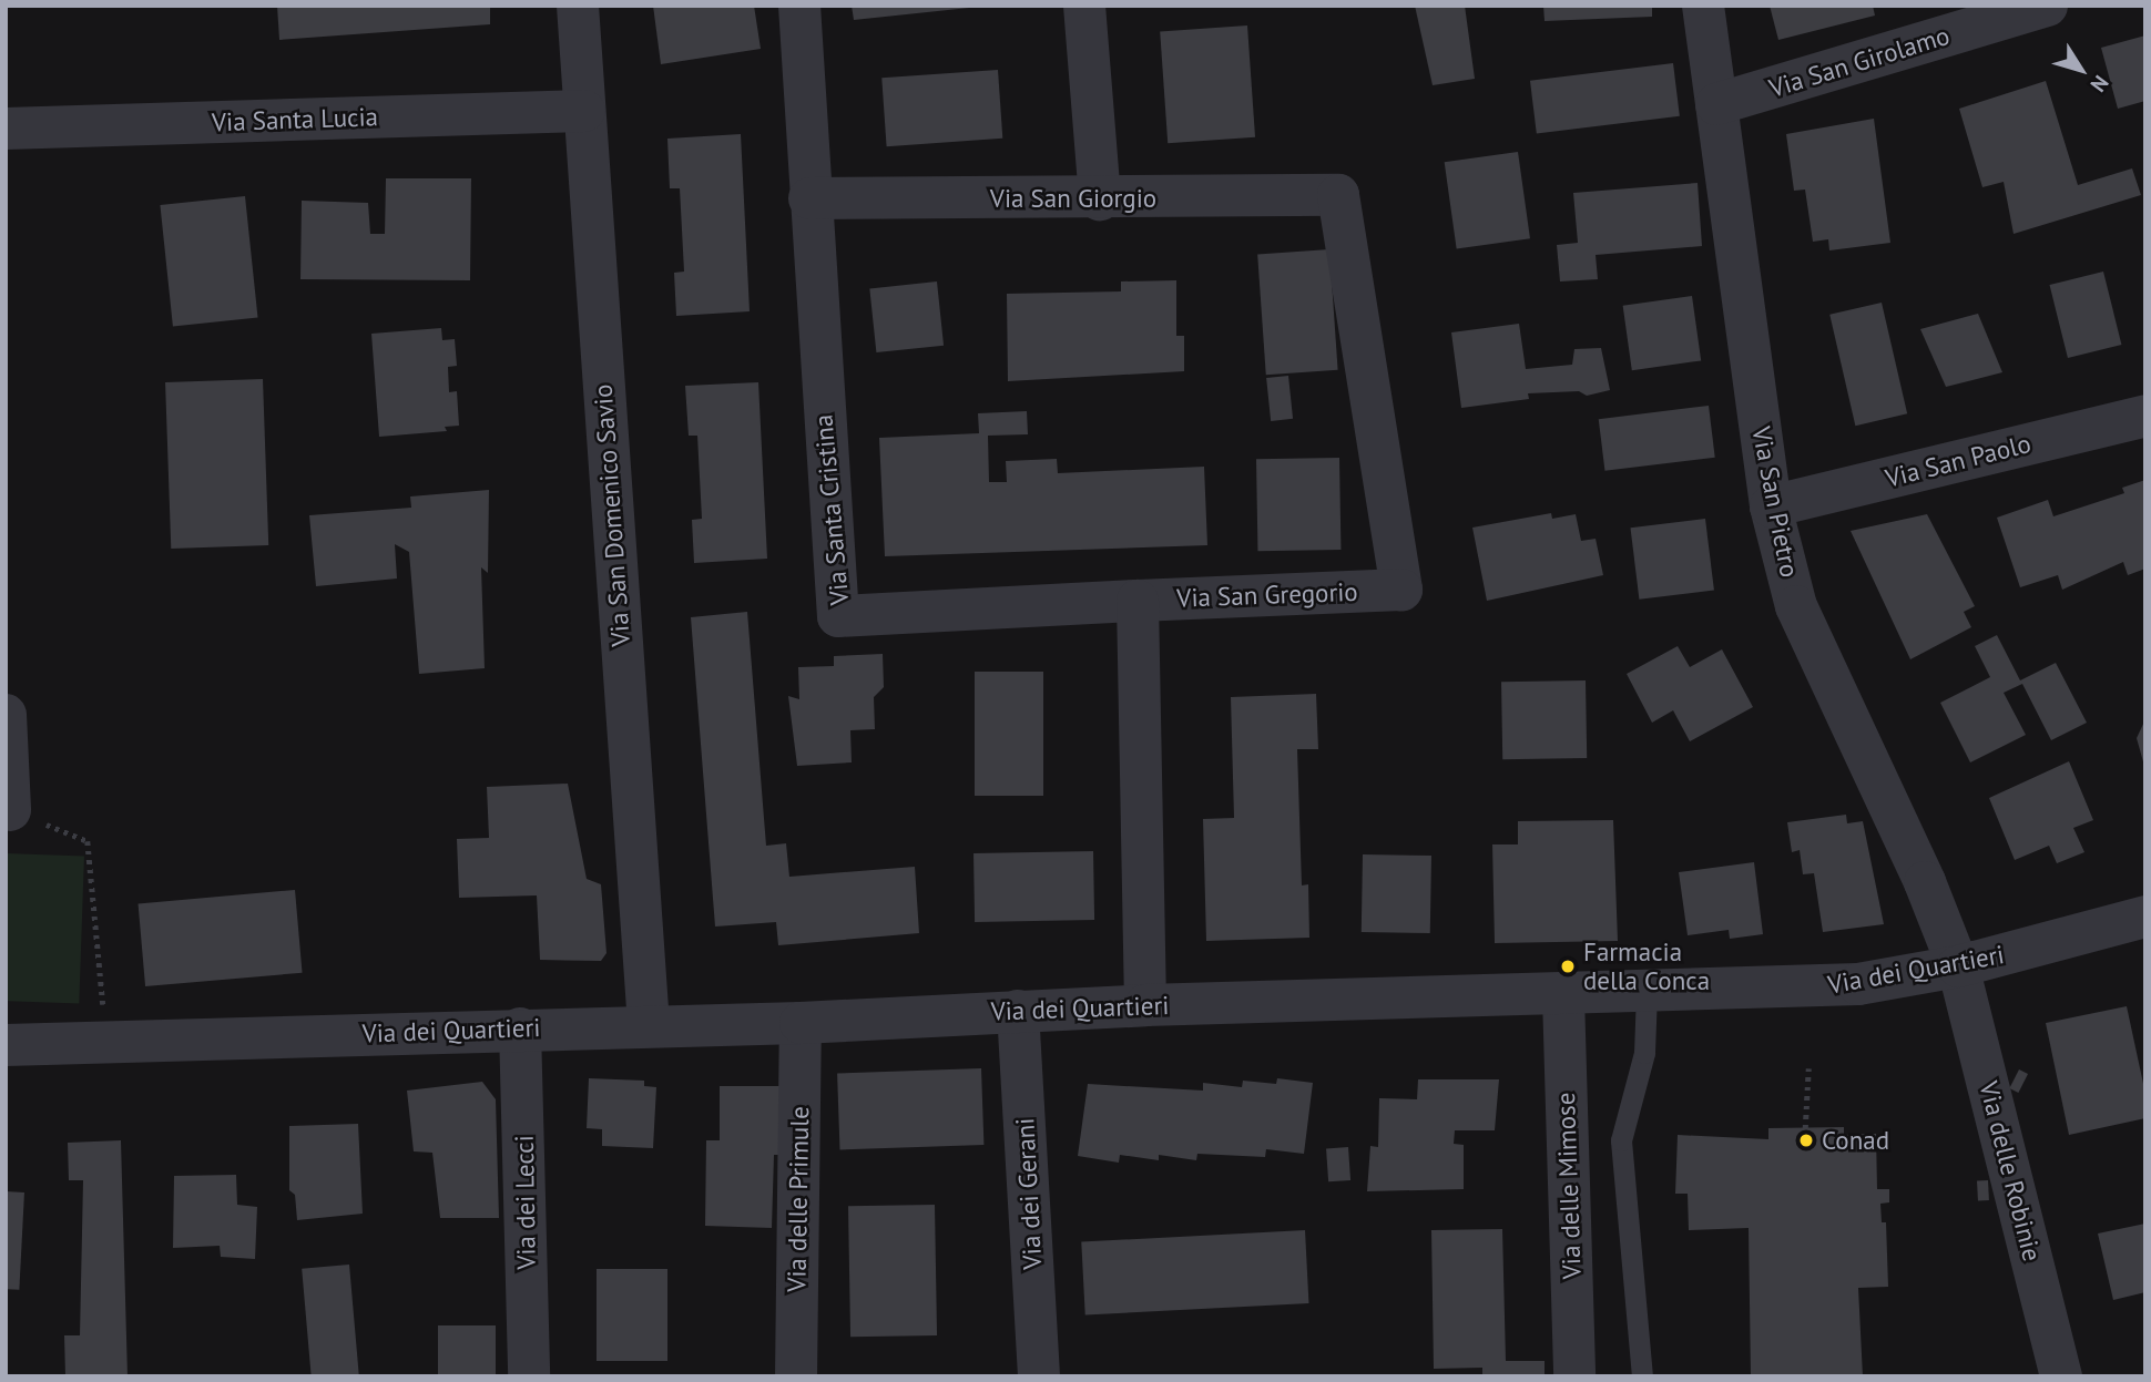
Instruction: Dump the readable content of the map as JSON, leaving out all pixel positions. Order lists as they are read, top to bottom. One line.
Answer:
{"streets":{"street":["Via San Girolamo","Via Santa Lucia","Via San Giorgio","Via San Paolo","Via San Pietro","Via Santa Cristina","Via San Domenico Savio","Via San Gregorio","Via dei Quartieri","Via delle Robinie","Via delle Mimose","Via dei Gerani","Via delle Primule","Via dei Lecci"]},"crossings":[["Via San Girolamo","Via San Pietro"],["Via Santa Lucia","Via San Domenico Savio"],["Via San Giorgio","Via Santa Cristina"],["Via San Giorgio","Via San Gregorio"],["Via San Paolo","Via San Pietro"],["Via San Pietro","Via dei Quartieri"],["Via San Pietro","Via delle Robinie"],["Via Santa Cristina","Via San Gregorio"],["Via San Domenico Savio","Via dei Quartieri"],["Via dei Quartieri","Via delle Robinie"],["Via dei Quartieri","Via delle Mimose"],["Via dei Quartieri","Via dei Gerani"],["Via dei Quartieri","Via delle Primule"],["Via dei Quartieri","Via dei Lecci"]],"places":["Farmacia della Conca","Conad"],"north":"bottom right"}
